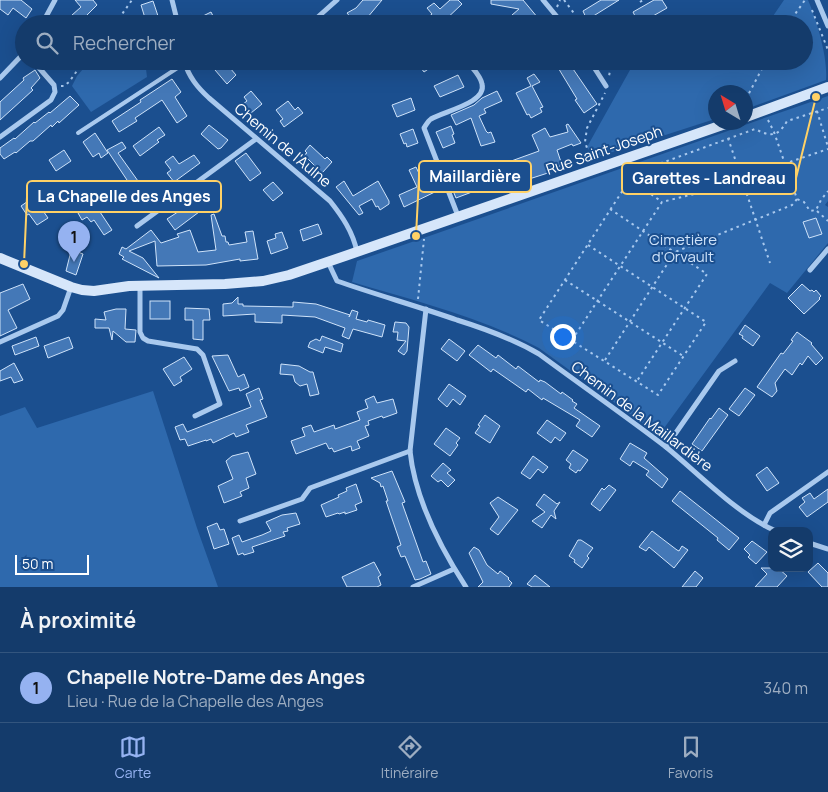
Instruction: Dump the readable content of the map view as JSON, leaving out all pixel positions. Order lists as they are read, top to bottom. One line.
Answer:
{"streets":{"main road":["Rue Saint-Joseph"],"street":["Chemin de l'Aulne","Chemin de la Maillardière"]},"crossings":[["Chemin de l'Aulne","Rue Saint-Joseph"],["Rue Saint-Joseph","Chemin de la Maillardière"]],"parks":["Cimetière d'Orvault"],"places":["Garettes - Landreau","Maillardière","La Chapelle des Anges"],"scale_bar":"50 m","north":"top left","page":{"search":"Rechercher","pins":"1","scale":"50 m","heading":"À proximité","list":[{"mark":"1","name":"Chapelle Notre-Dame des Anges","note":"Lieu · Rue de la Chapelle des Anges","value":"340 m"}],"nav":["Carte","Itinéraire","Favoris"]}}
